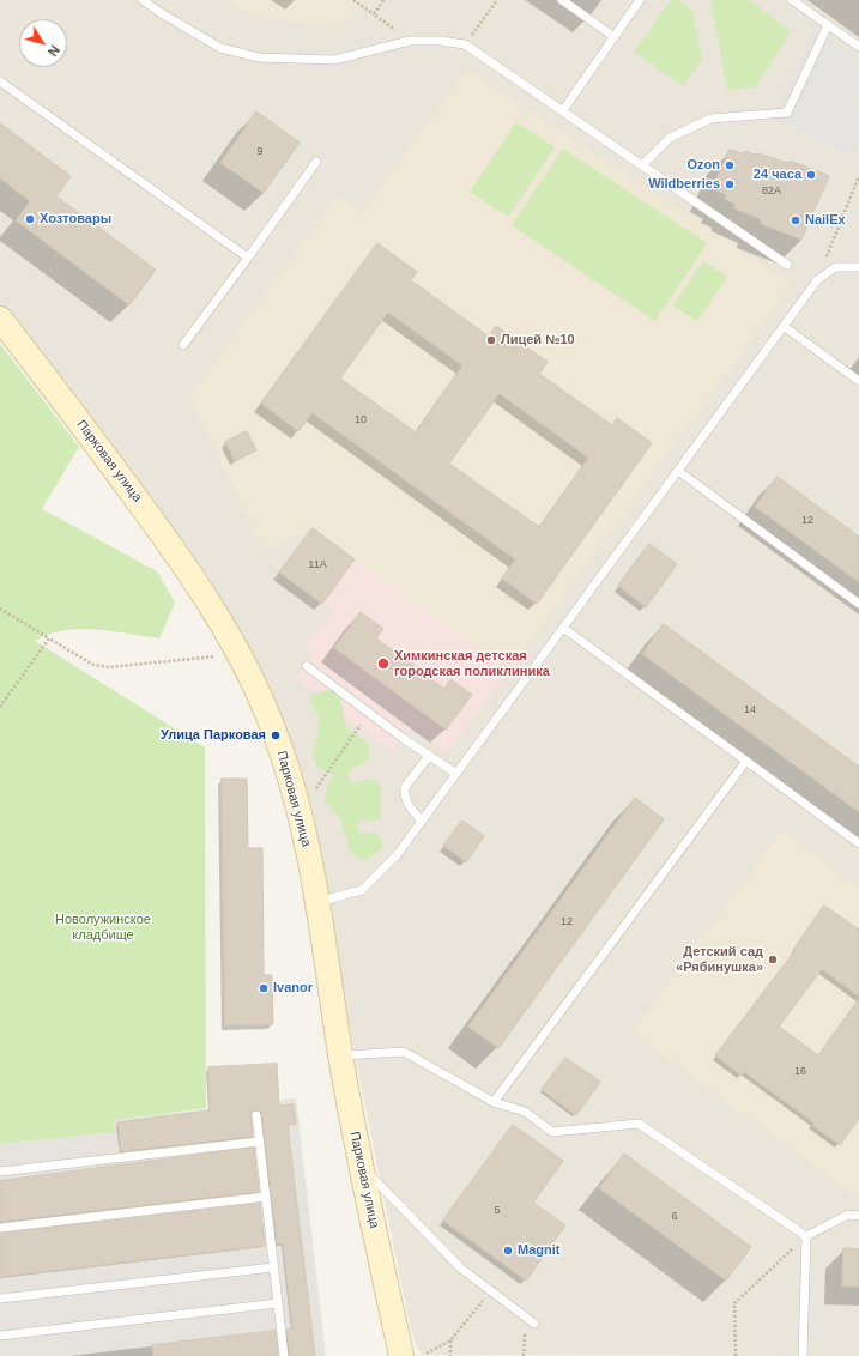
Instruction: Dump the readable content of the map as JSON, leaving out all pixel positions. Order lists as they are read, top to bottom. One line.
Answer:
{"streets":{"street":["Парковая улица"]},"parks":["Новолужинское кладбище"],"places":["Ozon","24 часа","Wildberries","Хозтовары","NailEx","Лицей №10","Химкинская детская городская поликлиника","Улица Парковая","Детский сад «Рябинушка»","Ivanor","Magnit"],"house_numbers":["9","82А","10","12","11А","14","12","16","5","6"],"north":"bottom right"}
